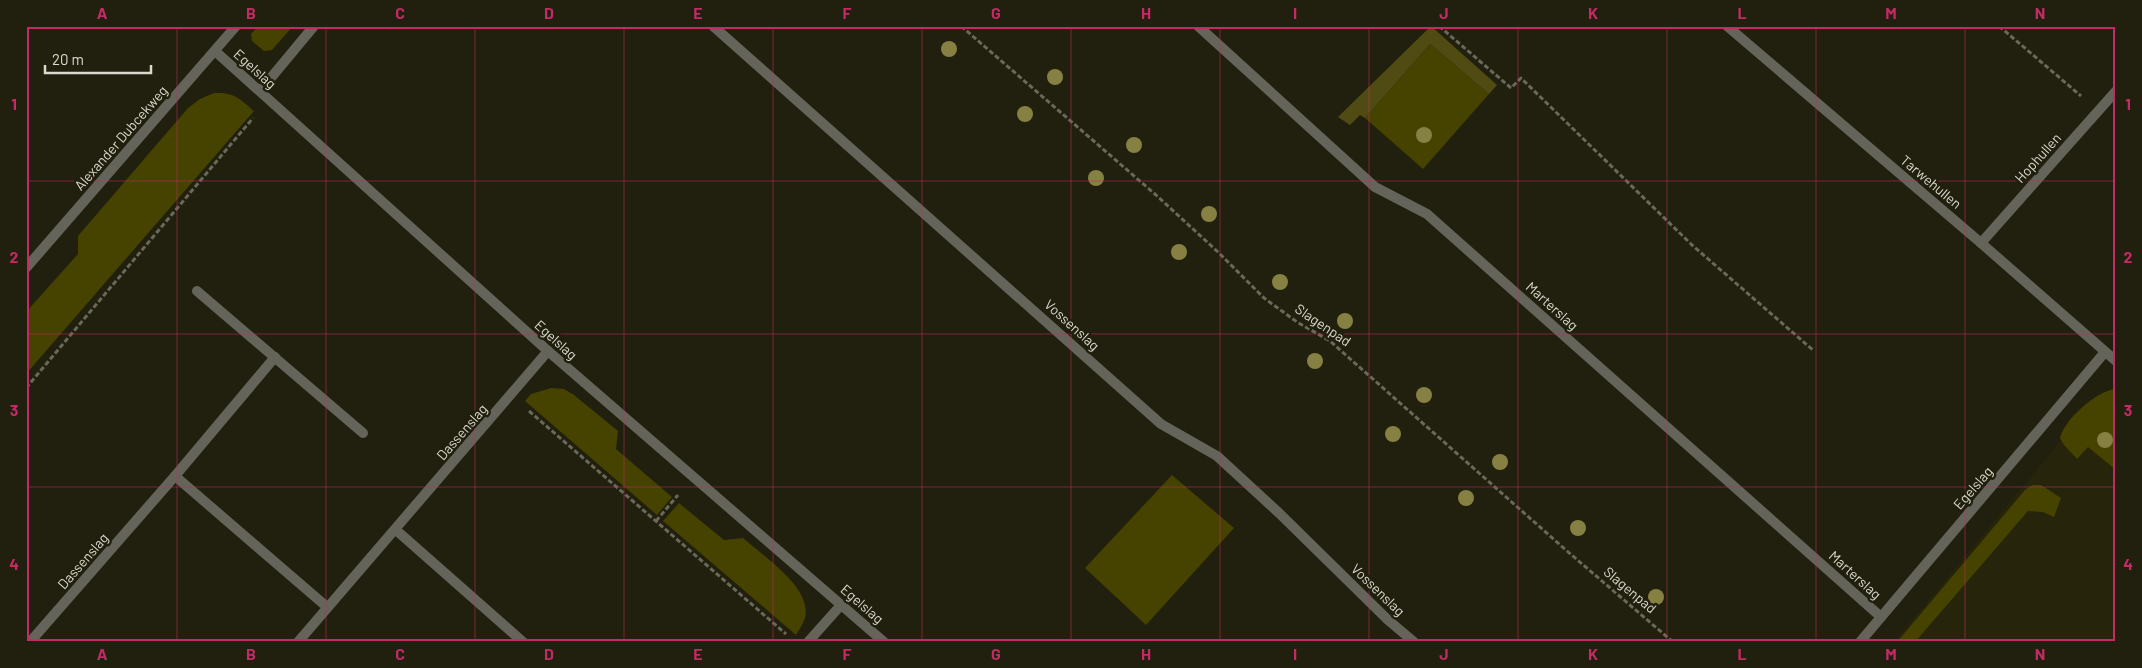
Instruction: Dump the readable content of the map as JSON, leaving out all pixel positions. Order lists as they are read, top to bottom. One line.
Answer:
{"streets":{"street":["Egelslag","Alexander Dubcekweg","Hophullen","Tarwehullen","Marterslag","Vossenslag","Dassenslag"],"path":["Slagenpad"]},"crossings":[["Egelslag","Alexander Dubcekweg"],["Egelslag","Tarwehullen"],["Egelslag","Marterslag"],["Egelslag","Dassenslag"],["Hophullen","Tarwehullen"]],"scale_bar":"20 m","grid":{"columns":["A","B","C","D","E","F","G","H","I","J","K","L","M","N"],"rows":["1","2","3","4"]}}
